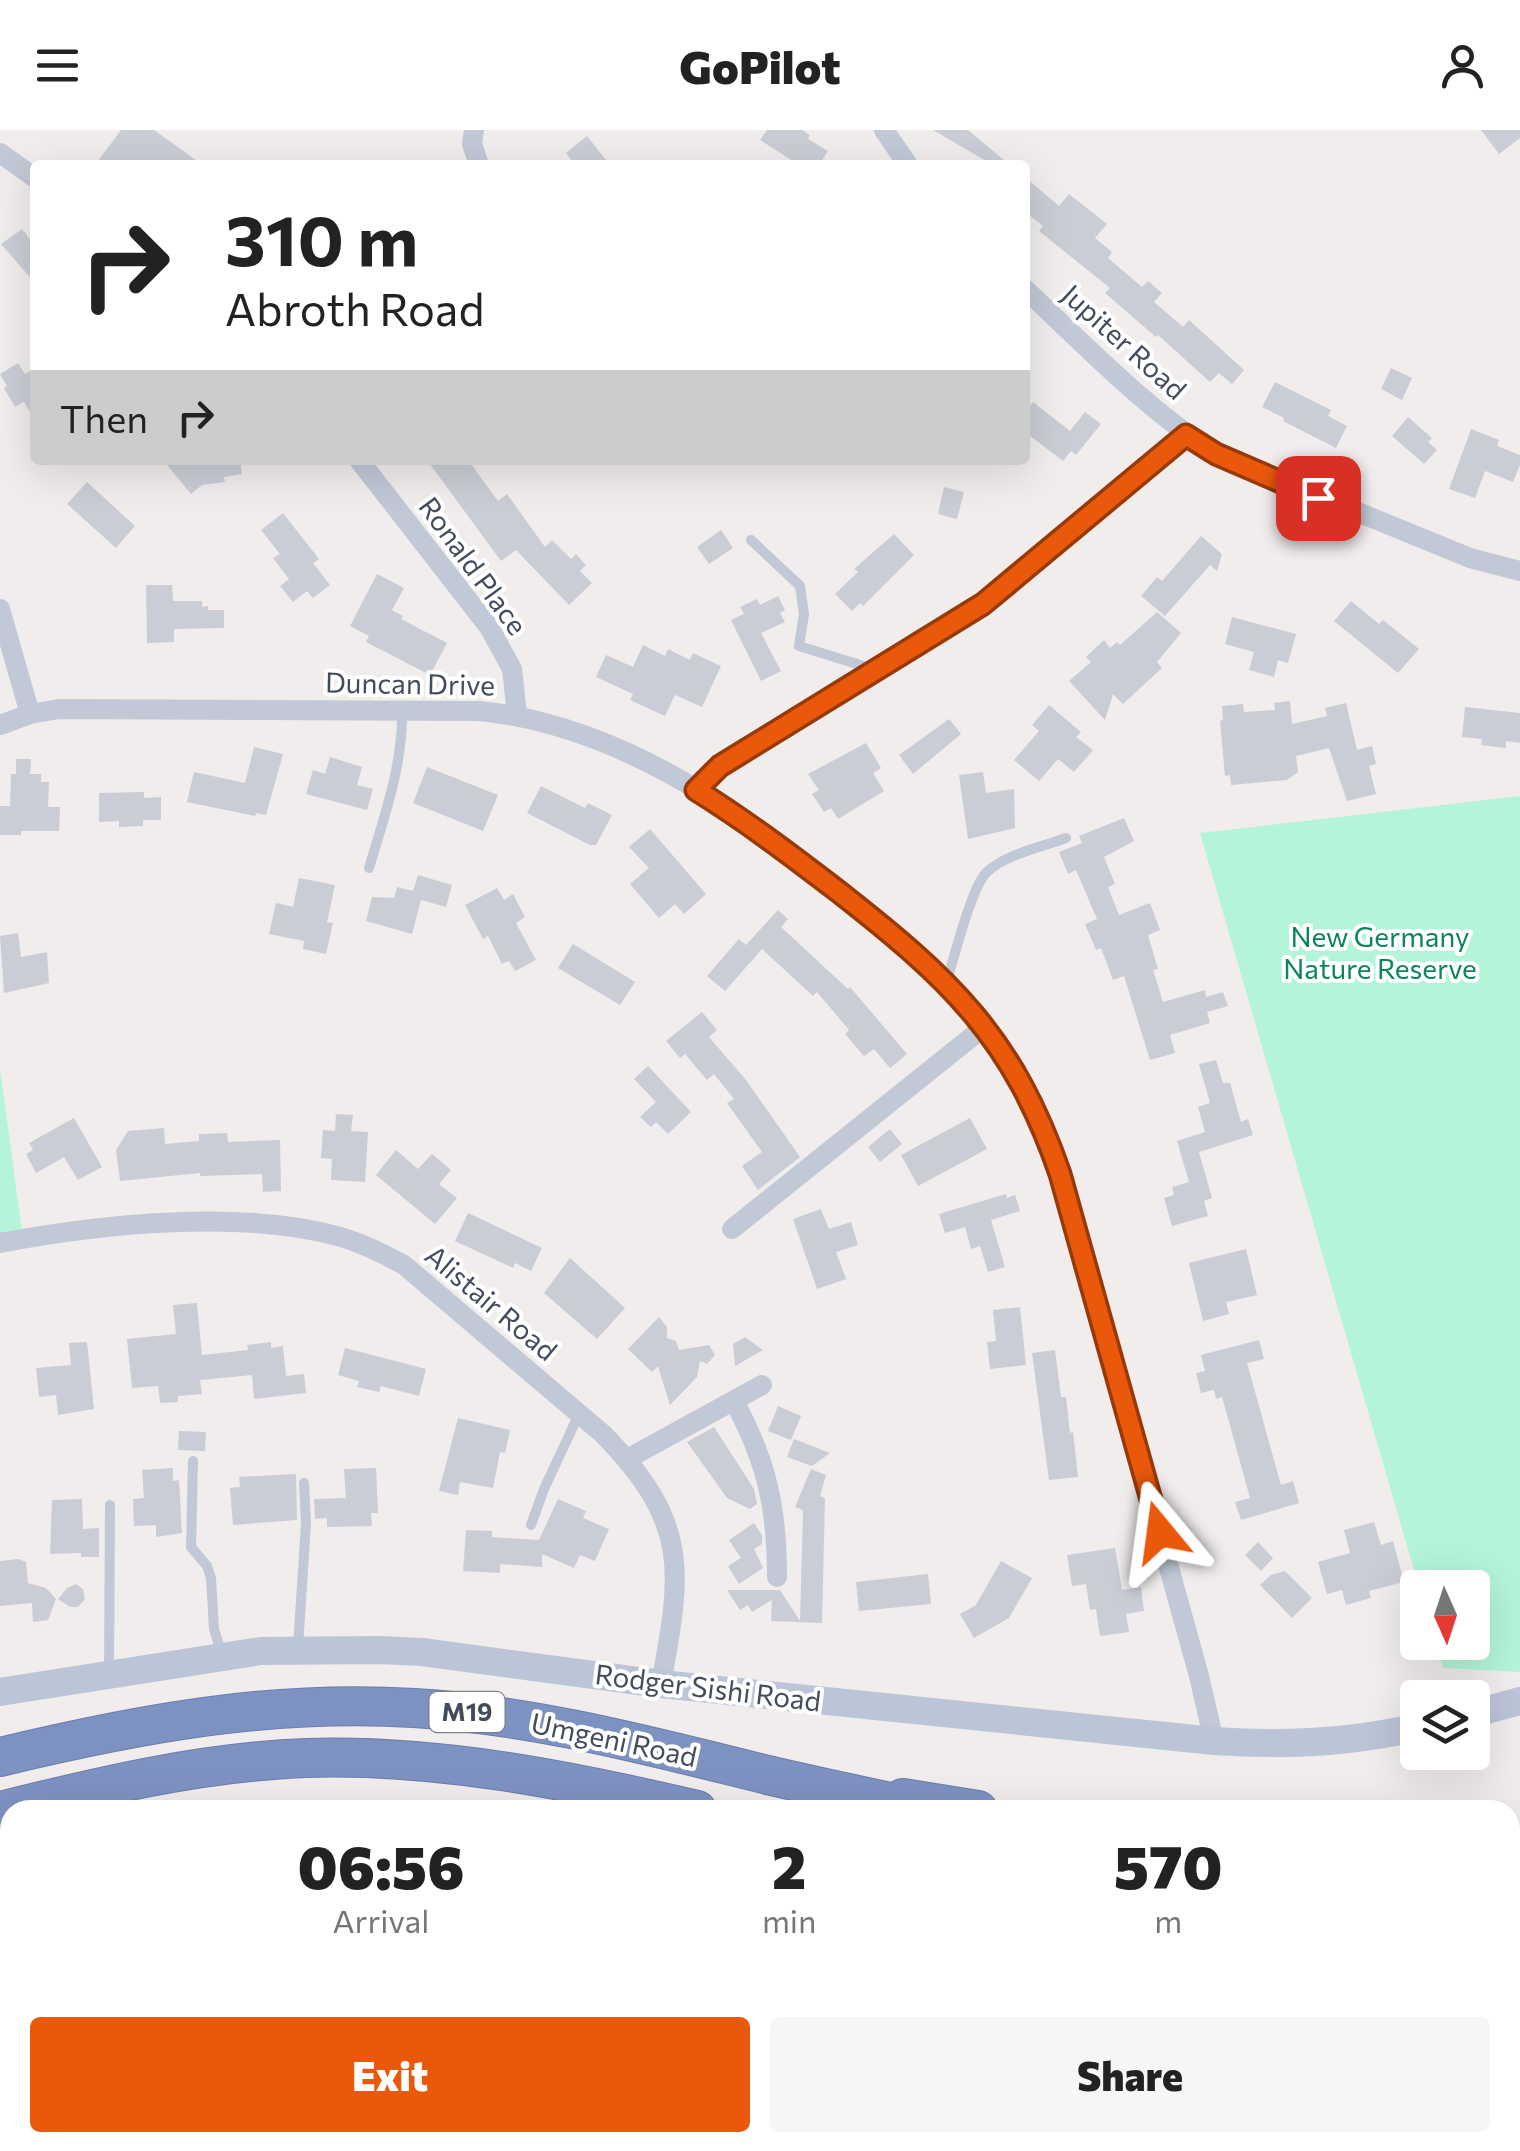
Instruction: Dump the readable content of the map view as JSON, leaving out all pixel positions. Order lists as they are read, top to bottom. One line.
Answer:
{"streets":{"highway":["M19","Umgeni Road"],"street":["Jupiter Road","Ronald Place","Duncan Drive","Alistair Road","Rodger Sishi Road"]},"crossings":[["Ronald Place","Duncan Drive"],["Duncan Drive","Rodger Sishi Road"],["Alistair Road","Rodger Sishi Road"]],"parks":["New Germany Nature Reserve"],"north":"bottom","page":{"header":"GoPilot","turn":["310 m","Abroth Road"],"then":"Then","eta":["06:56","Arrival","2","min","570","m"],"buttons":["Exit","Share"]}}
